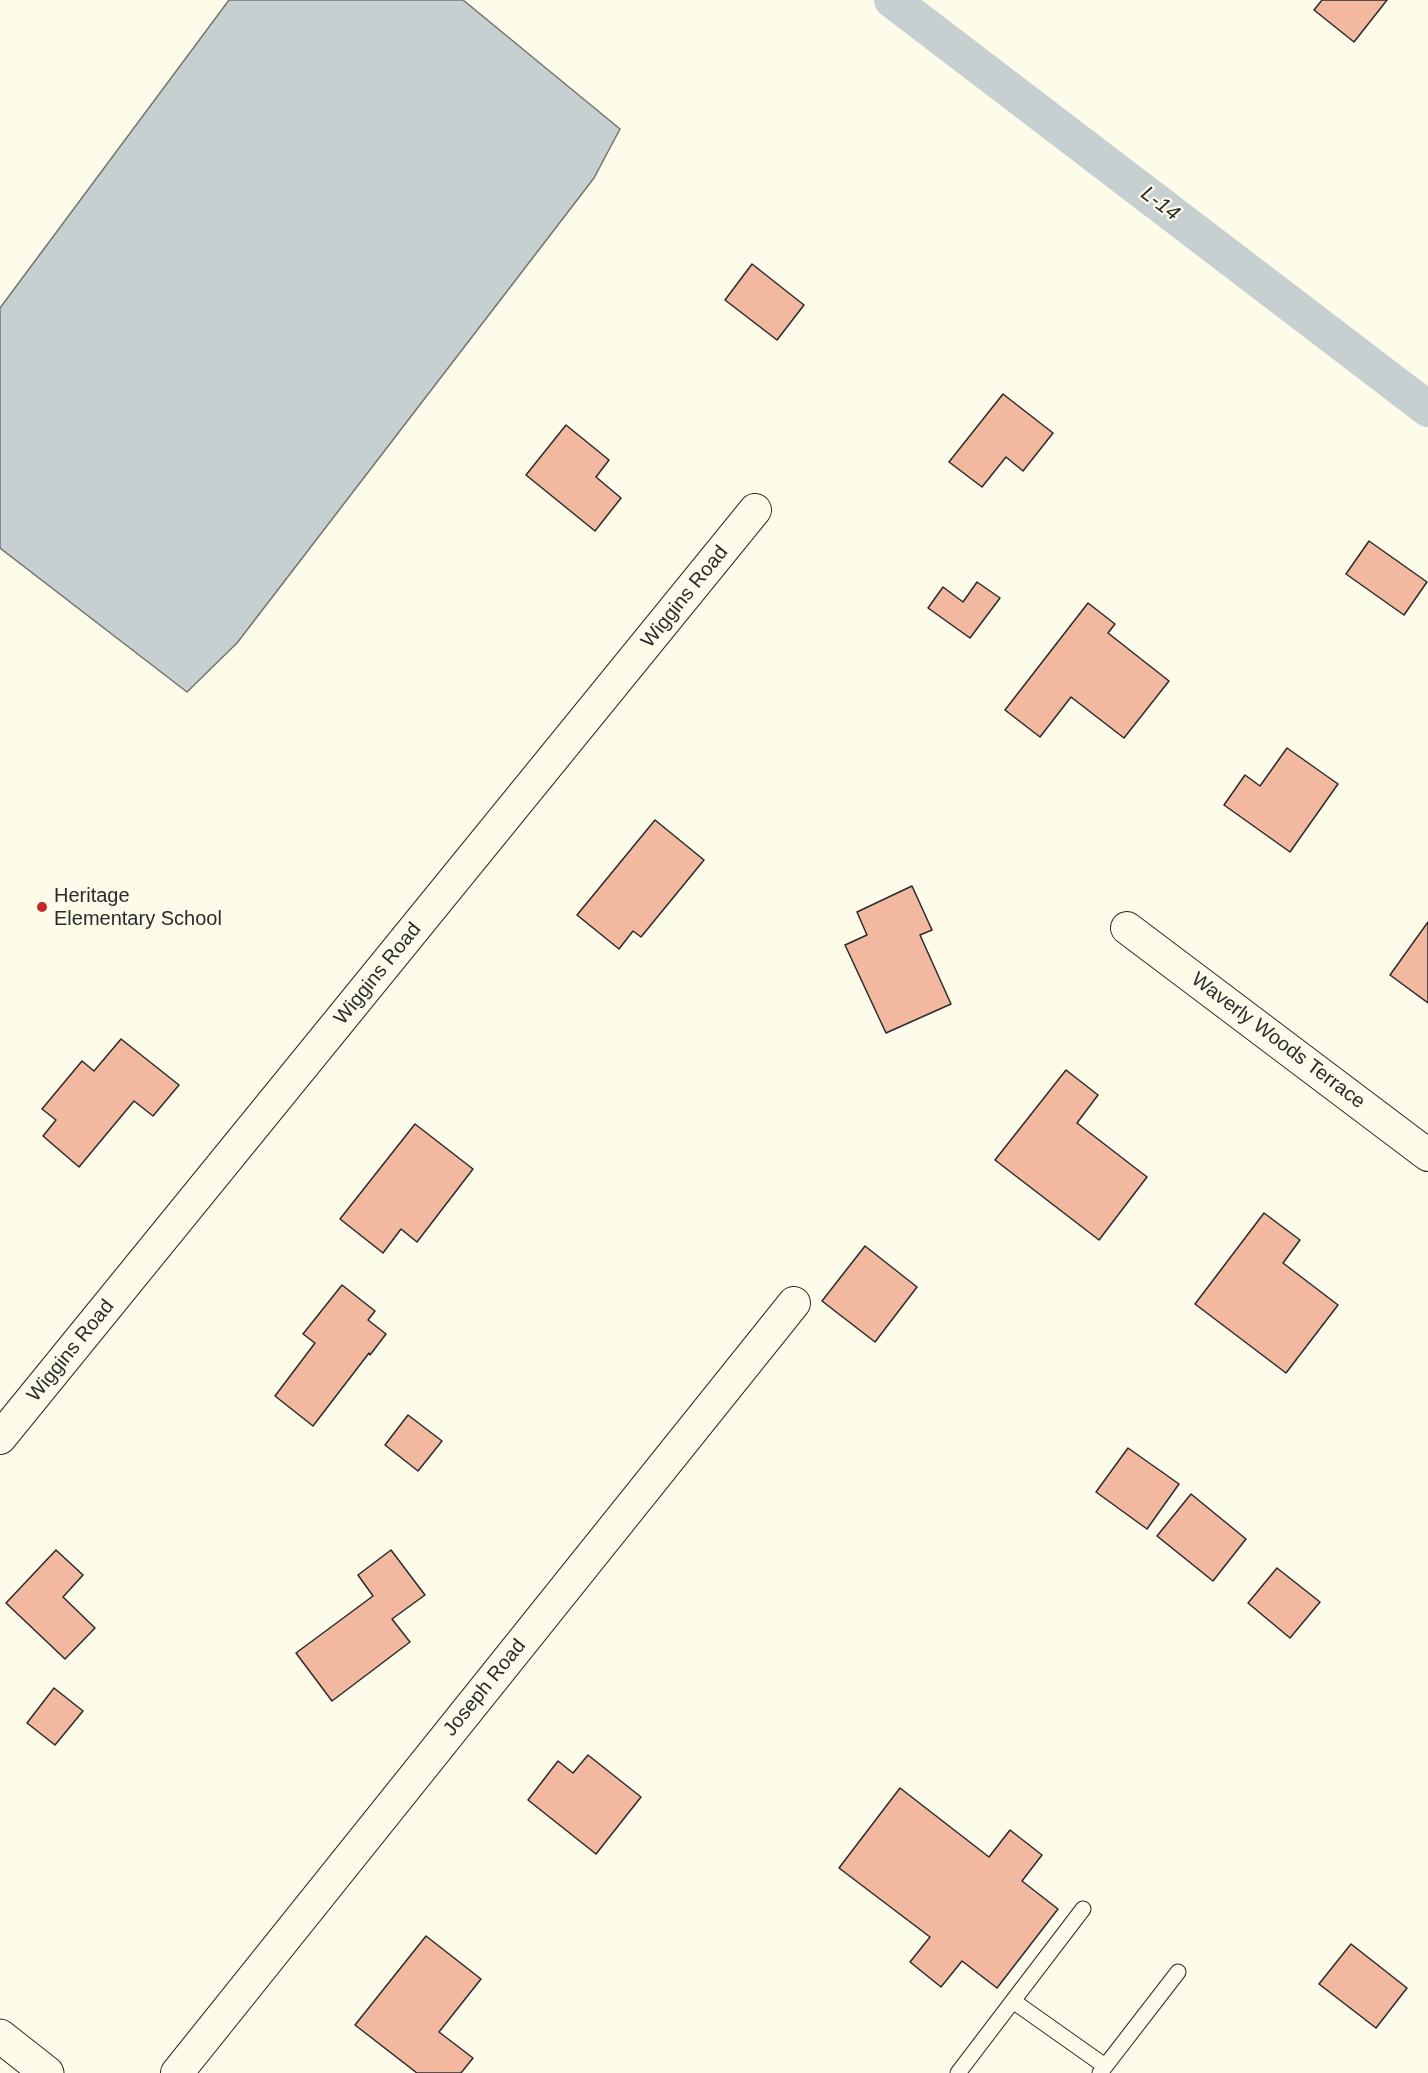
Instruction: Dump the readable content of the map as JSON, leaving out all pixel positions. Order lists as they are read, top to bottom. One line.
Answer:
{"streets":{"street":["Wiggins Road","Waverly Woods Terrace","Joseph Road"]},"water":["L-14"],"places":["Heritage Elementary School"]}
